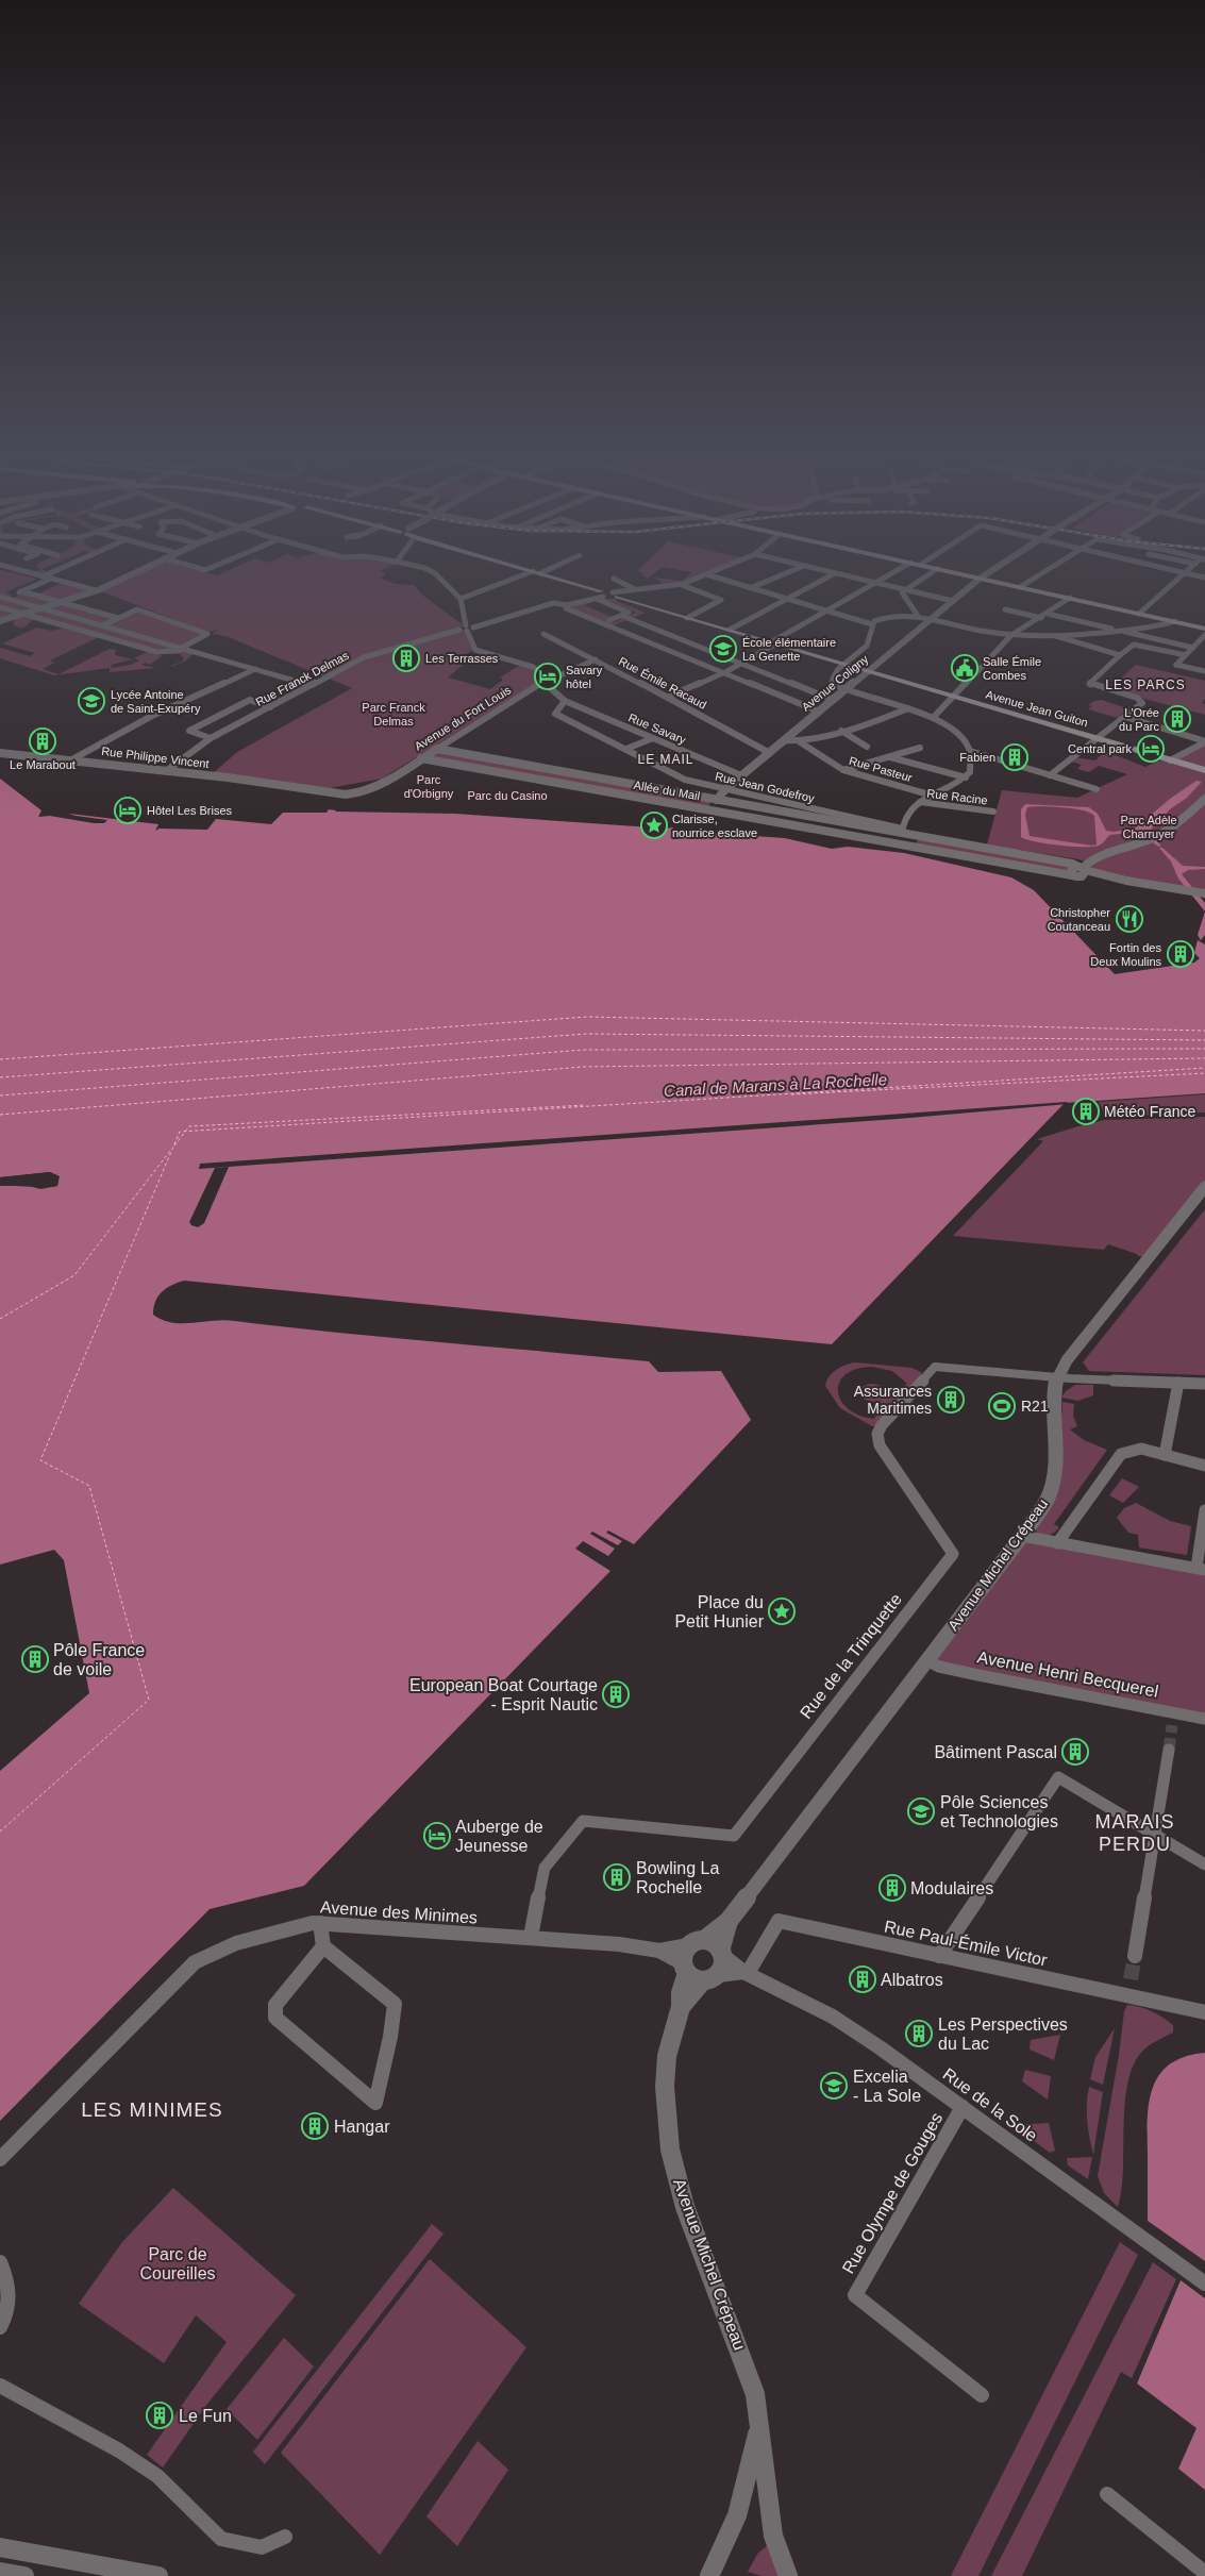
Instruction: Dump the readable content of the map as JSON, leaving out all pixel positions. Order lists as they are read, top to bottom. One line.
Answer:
{"streets":{"main road":["Avenue Jean Guiton"],"street":["Rue Franck Delmas","Rue Émile Racaud","Avenue Coligny","Avenue du Fort Louis","Rue Savary","Rue Philippe Vincent","Rue Pasteur","Rue Jean Godefroy","Allée du Mail","Rue Racine","Avenue Michel Crépeau","Rue de la Trinquette","Avenue Henri Becquerel","Avenue des Minimes","Rue Paul-Émile Victor","Rue de la Sole","Rue Olympe de Gouges"]},"crossings":[["Rue Franck Delmas","Rue Philippe Vincent"],["Rue Émile Racaud","Avenue Coligny"],["Rue Émile Racaud","Avenue du Fort Louis"],["Avenue Coligny","Avenue Jean Guiton"],["Avenue Coligny","Rue Savary"],["Avenue Coligny","Rue Jean Godefroy"],["Avenue Coligny","Allée du Mail"],["Avenue du Fort Louis","Rue Philippe Vincent"],["Avenue du Fort Louis","Allée du Mail"],["Rue Savary","Rue Jean Godefroy"],["Rue Jean Godefroy","Allée du Mail"],["Avenue Michel Crépeau","Rue de la Trinquette"],["Avenue Michel Crépeau","Avenue Henri Becquerel"],["Avenue Michel Crépeau","Avenue des Minimes"],["Avenue Michel Crépeau","Rue de la Sole"],["Rue de la Trinquette","Avenue des Minimes"],["Rue Paul-Émile Victor","Rue de la Sole"],["Rue de la Sole","Rue Olympe de Gouges"]],"districts":["LES PARCS","LE MAIL","MARAIS PERDU","LES MINIMES"],"water":["Canal de Marans à La Rochelle"],"parks":["Parc Franck Delmas","Parc d'Orbigny","Parc du Casino","Parc Adèle Charruyer","Parc de Coureilles"],"places":{"school or university":["École élémentaire La Genette","Lycée Antoine de Saint-Exupéry","Pôle Sciences et Technologies","Excelia - La Sole"],"building":["Les Terrasses","L'Orée du Parc","Le Marabout","Fabien","Fortin des Deux Moulins","Météo France","Assurances Maritimes","Pôle France de voile","European Boat Courtage - Esprit Nautic","Bâtiment Pascal","Bowling La Rochelle","Modulaires","Albatros","Les Perspectives du Lac","Hangar","Le Fun"],"public building":["Salle Émile Combes"],"hotel":["Savary hôtel","Central park","Hôtel Les Brises","Auberge de Jeunesse"],"place":["Clarisse, nourrice esclave","Place du Petit Hunier"],"restaurant":["Christopher Coutanceau"],"sports":["R21"]}}
